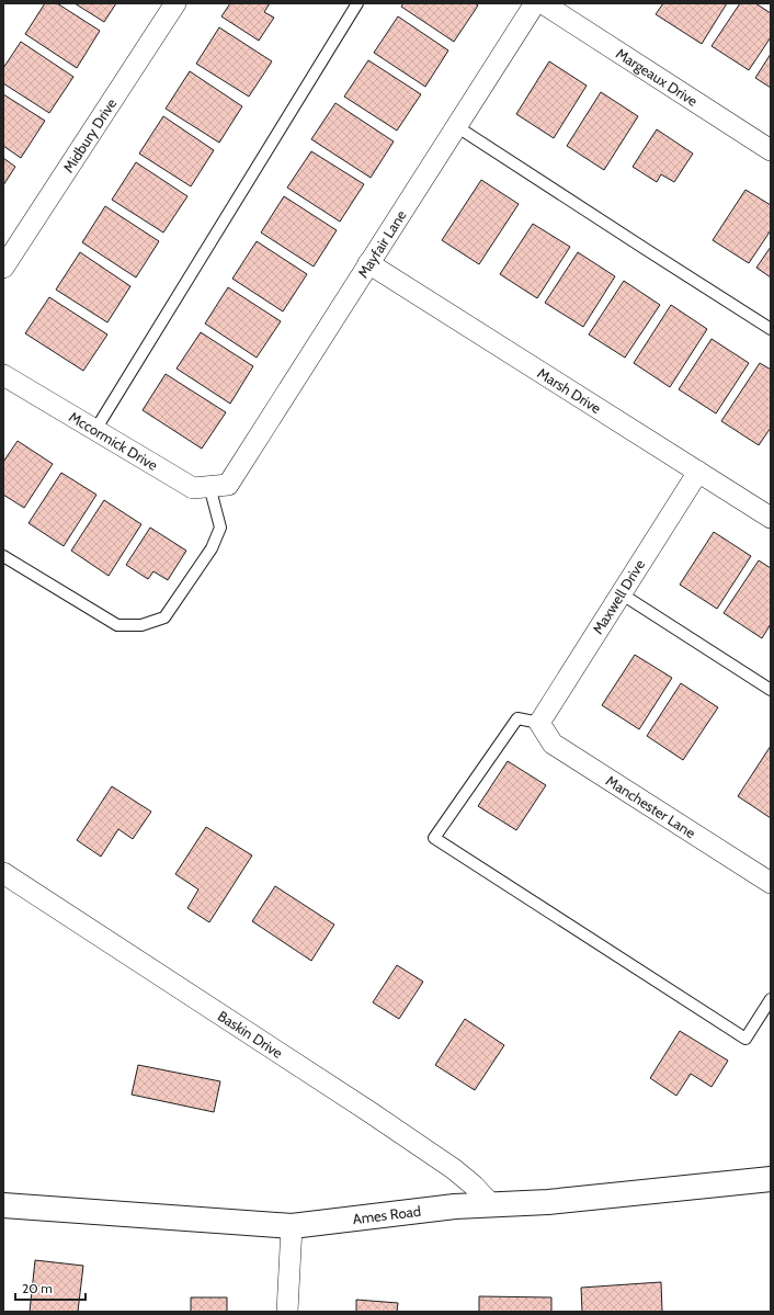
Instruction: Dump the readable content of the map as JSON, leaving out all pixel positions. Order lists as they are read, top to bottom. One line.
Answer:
{"streets":{"street":["Margeaux Drive","Midbury Drive","Mayfair Lane","Marsh Drive","Mccormick Drive","Maxwell Drive","Manchester Lane","Baskin Drive","Ames Road"]},"crossings":[["Mayfair Lane","Marsh Drive"],["Mayfair Lane","Mccormick Drive"],["Marsh Drive","Maxwell Drive"],["Maxwell Drive","Manchester Lane"],["Baskin Drive","Ames Road"]],"scale_bar":"20 m"}
